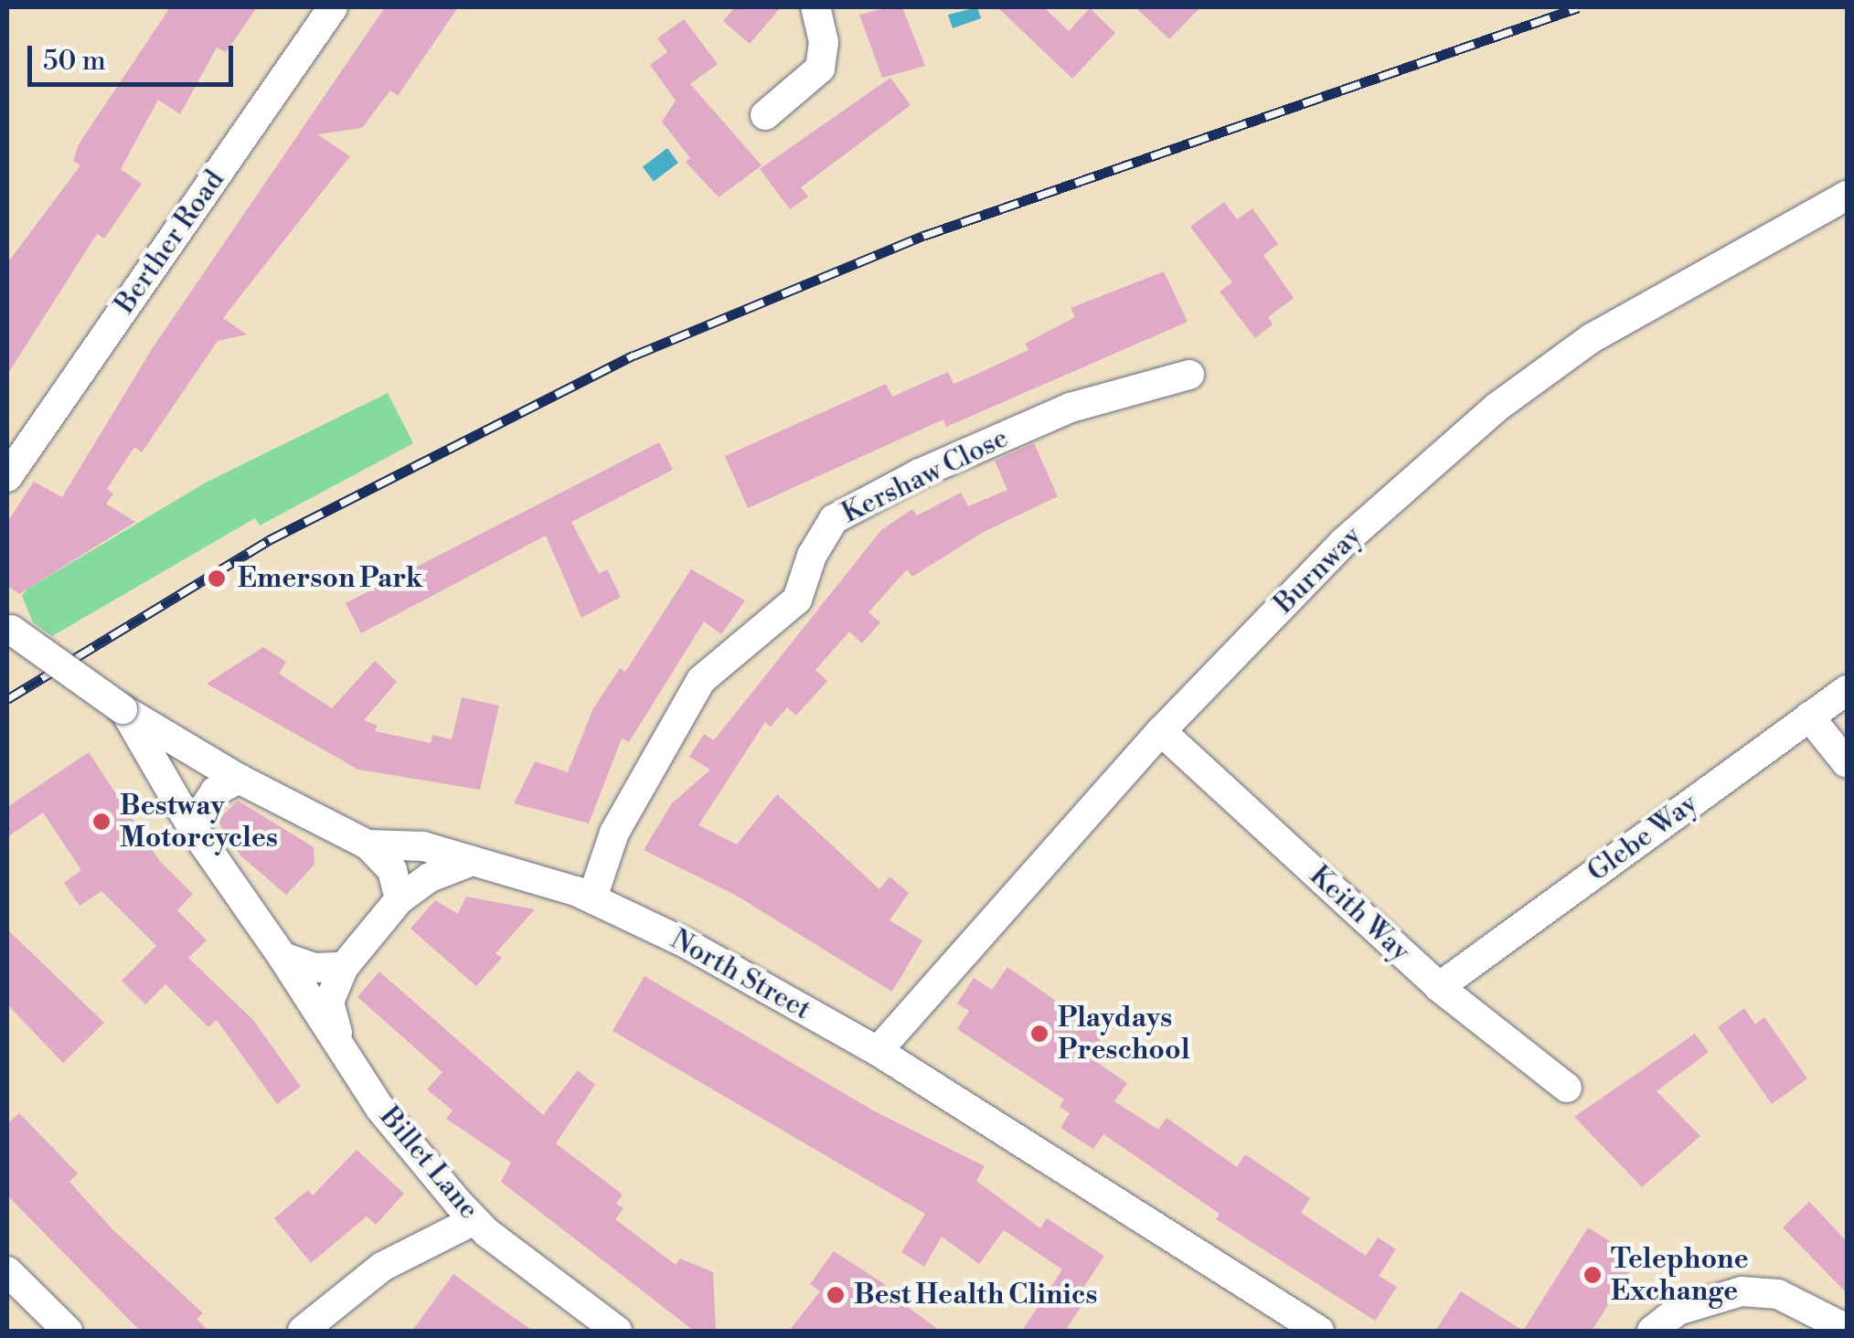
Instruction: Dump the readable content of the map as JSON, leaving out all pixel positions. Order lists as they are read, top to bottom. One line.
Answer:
{"streets":{"street":["Berther Road","Kershaw Close","Burnway","Glebe Way","Keith Way","North Street","Billet Lane"]},"crossings":[["Kershaw Close","North Street"],["Burnway","Keith Way"],["Burnway","North Street"],["Glebe Way","Keith Way"],["North Street","Billet Lane"]],"places":["Emerson Park","Bestway Motorcycles","Playdays Preschool","Telephone Exchange","Best Health Clinics"],"scale_bar":"50 m"}
